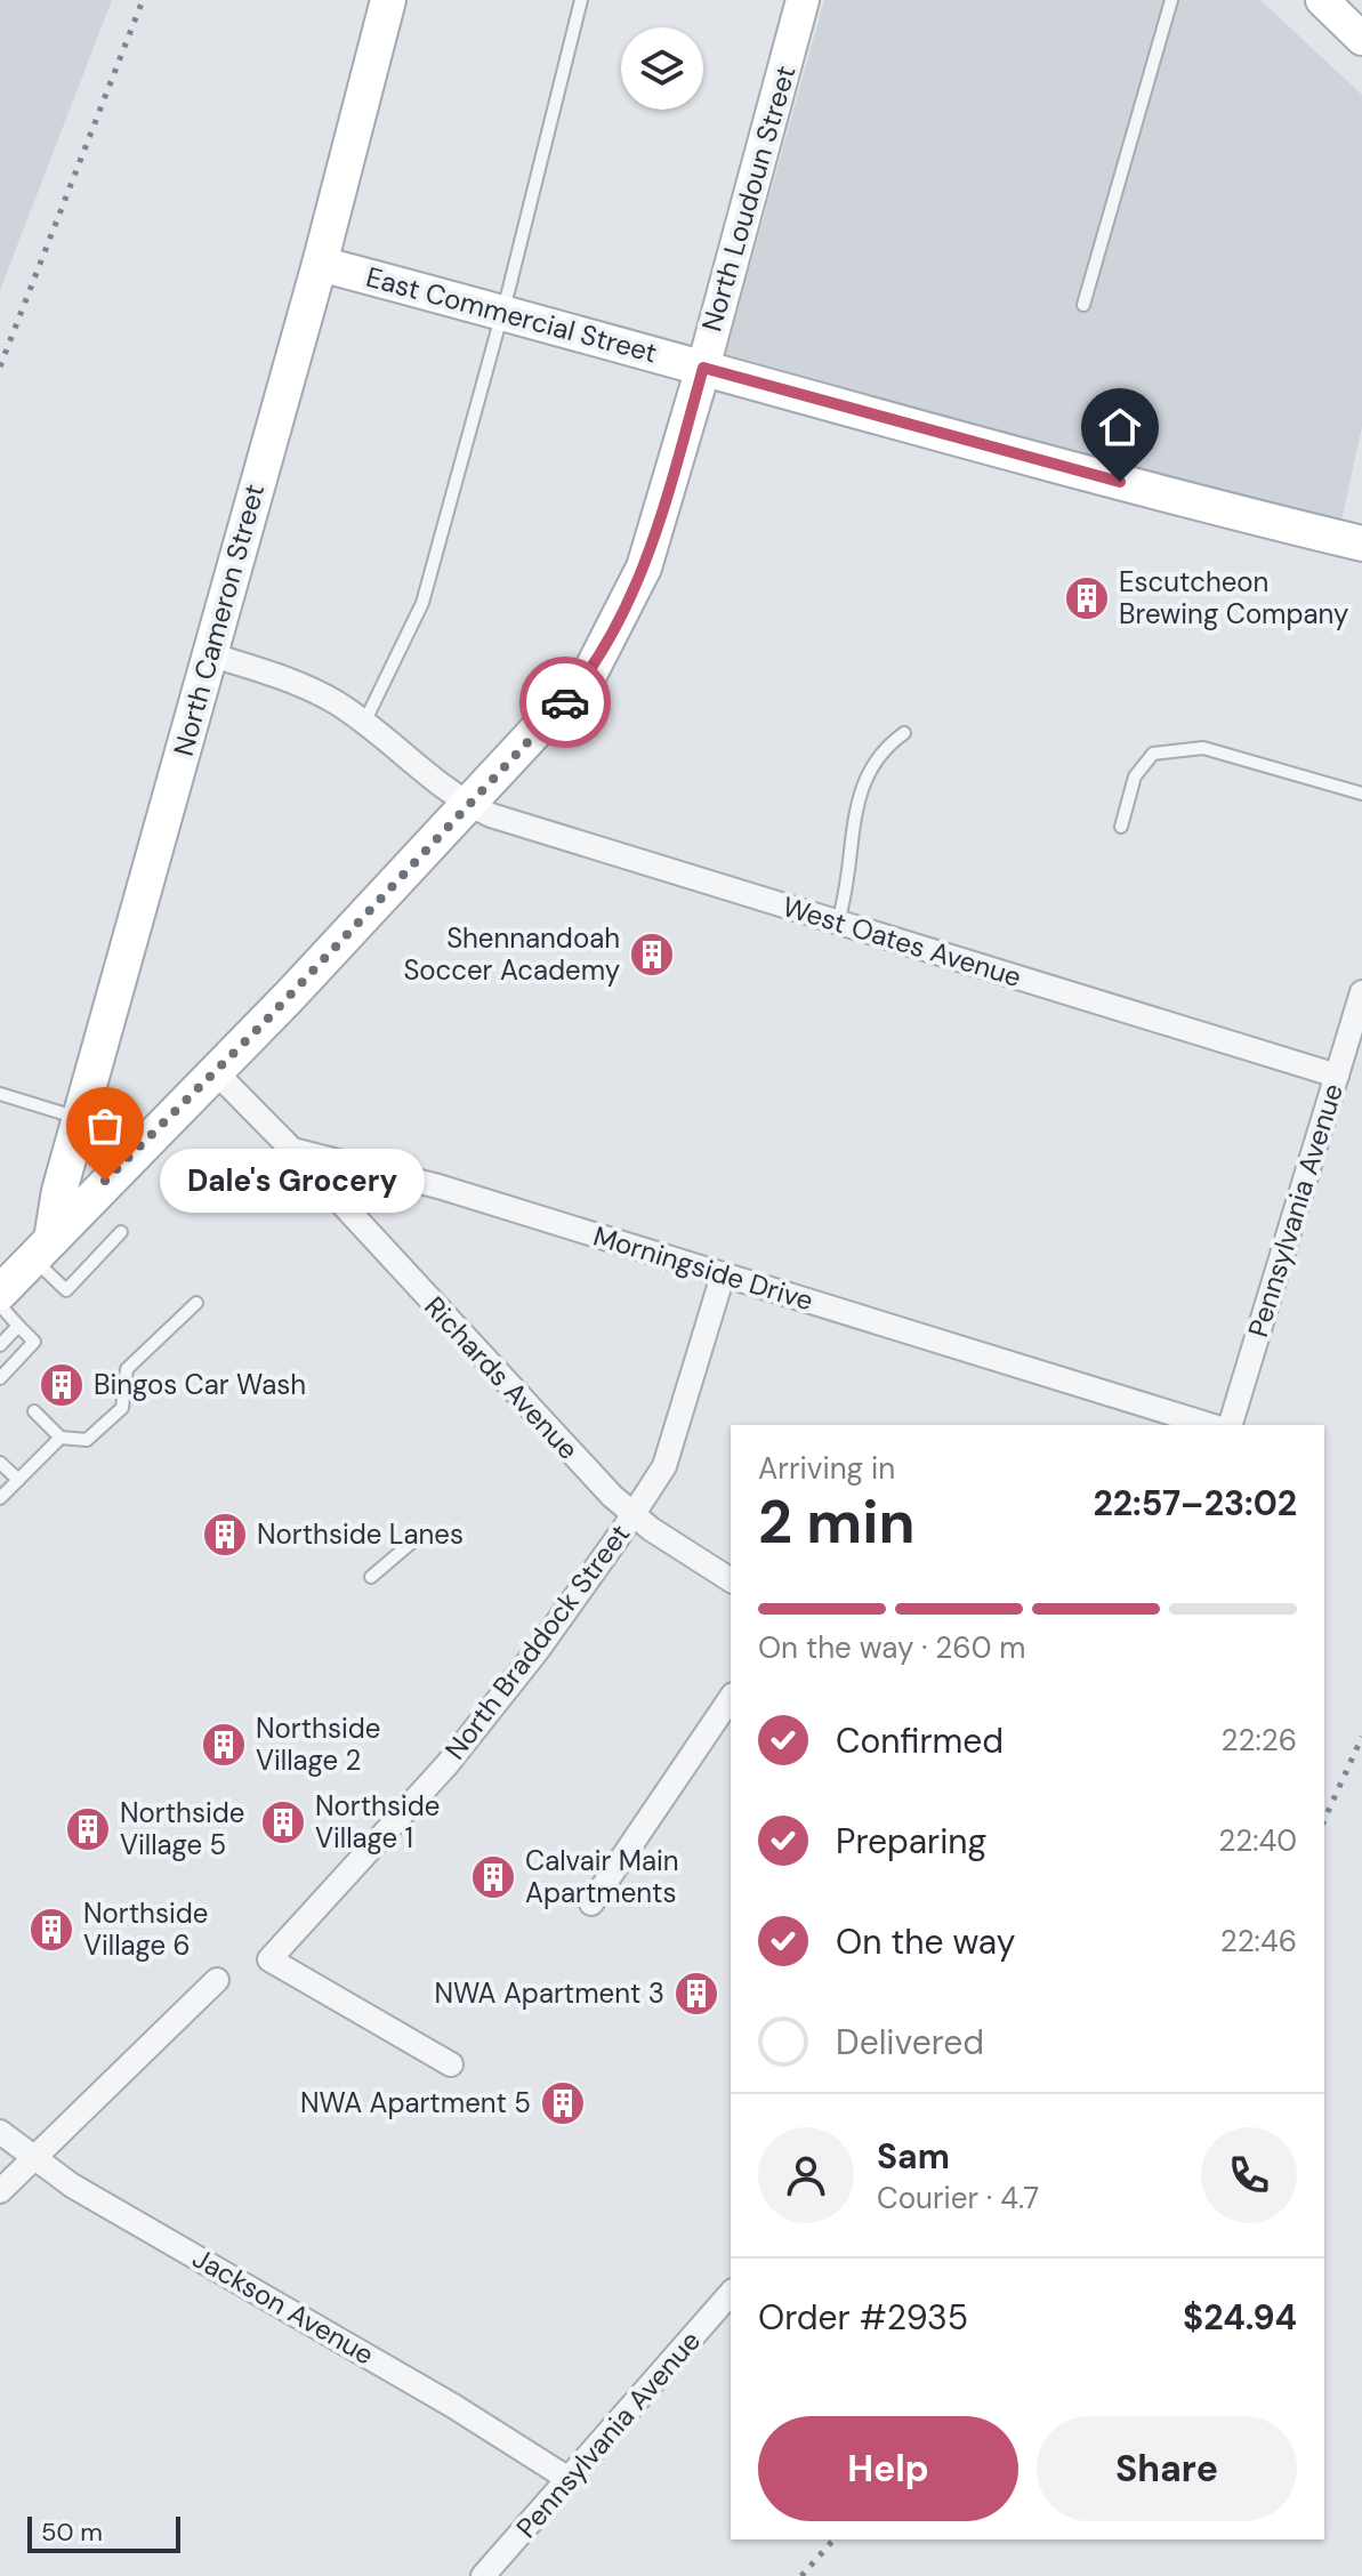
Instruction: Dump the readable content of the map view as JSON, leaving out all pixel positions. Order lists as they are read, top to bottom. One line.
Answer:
{"streets":{"main road":["North Loudoun Street","East Commercial Street","North Cameron Street"],"street":["West Oates Avenue","Pennsylvania Avenue","Morningside Drive","Richards Avenue","North Braddock Street","Jackson Avenue"]},"crossings":[["North Loudoun Street","East Commercial Street"],["North Loudoun Street","North Cameron Street"],["North Loudoun Street","West Oates Avenue"],["East Commercial Street","North Cameron Street"],["North Cameron Street","West Oates Avenue"],["West Oates Avenue","Pennsylvania Avenue"],["Pennsylvania Avenue","Jackson Avenue"],["Morningside Drive","Richards Avenue"],["Morningside Drive","North Braddock Street"],["Richards Avenue","North Braddock Street"]],"places":{"building":["Escutcheon Brewing Company","Shennandoah Soccer Academy","Bingos Car Wash","Northside Lanes","Northside Village 2","Northside Village 1","Northside Village 5","Calvair Main Apartments","Northside Village 6","NWA Apartment 3","NWA Apartment 5"],"other":["Dale's Grocery"]},"scale_bar":"50 m","page":{"bubble":"Dale's Grocery","heading":["2 min","Arriving in","22:57–23:02"],"panel":["Sam","Courier · 4.7","Order #2935","$24.94"],"bar":"On the way · 260 m","list":[["Confirmed","22:26"],["Preparing","22:40"],["On the way","22:46"],"Delivered"],"buttons":["Help","Share"],"scale":"50 m"}}
